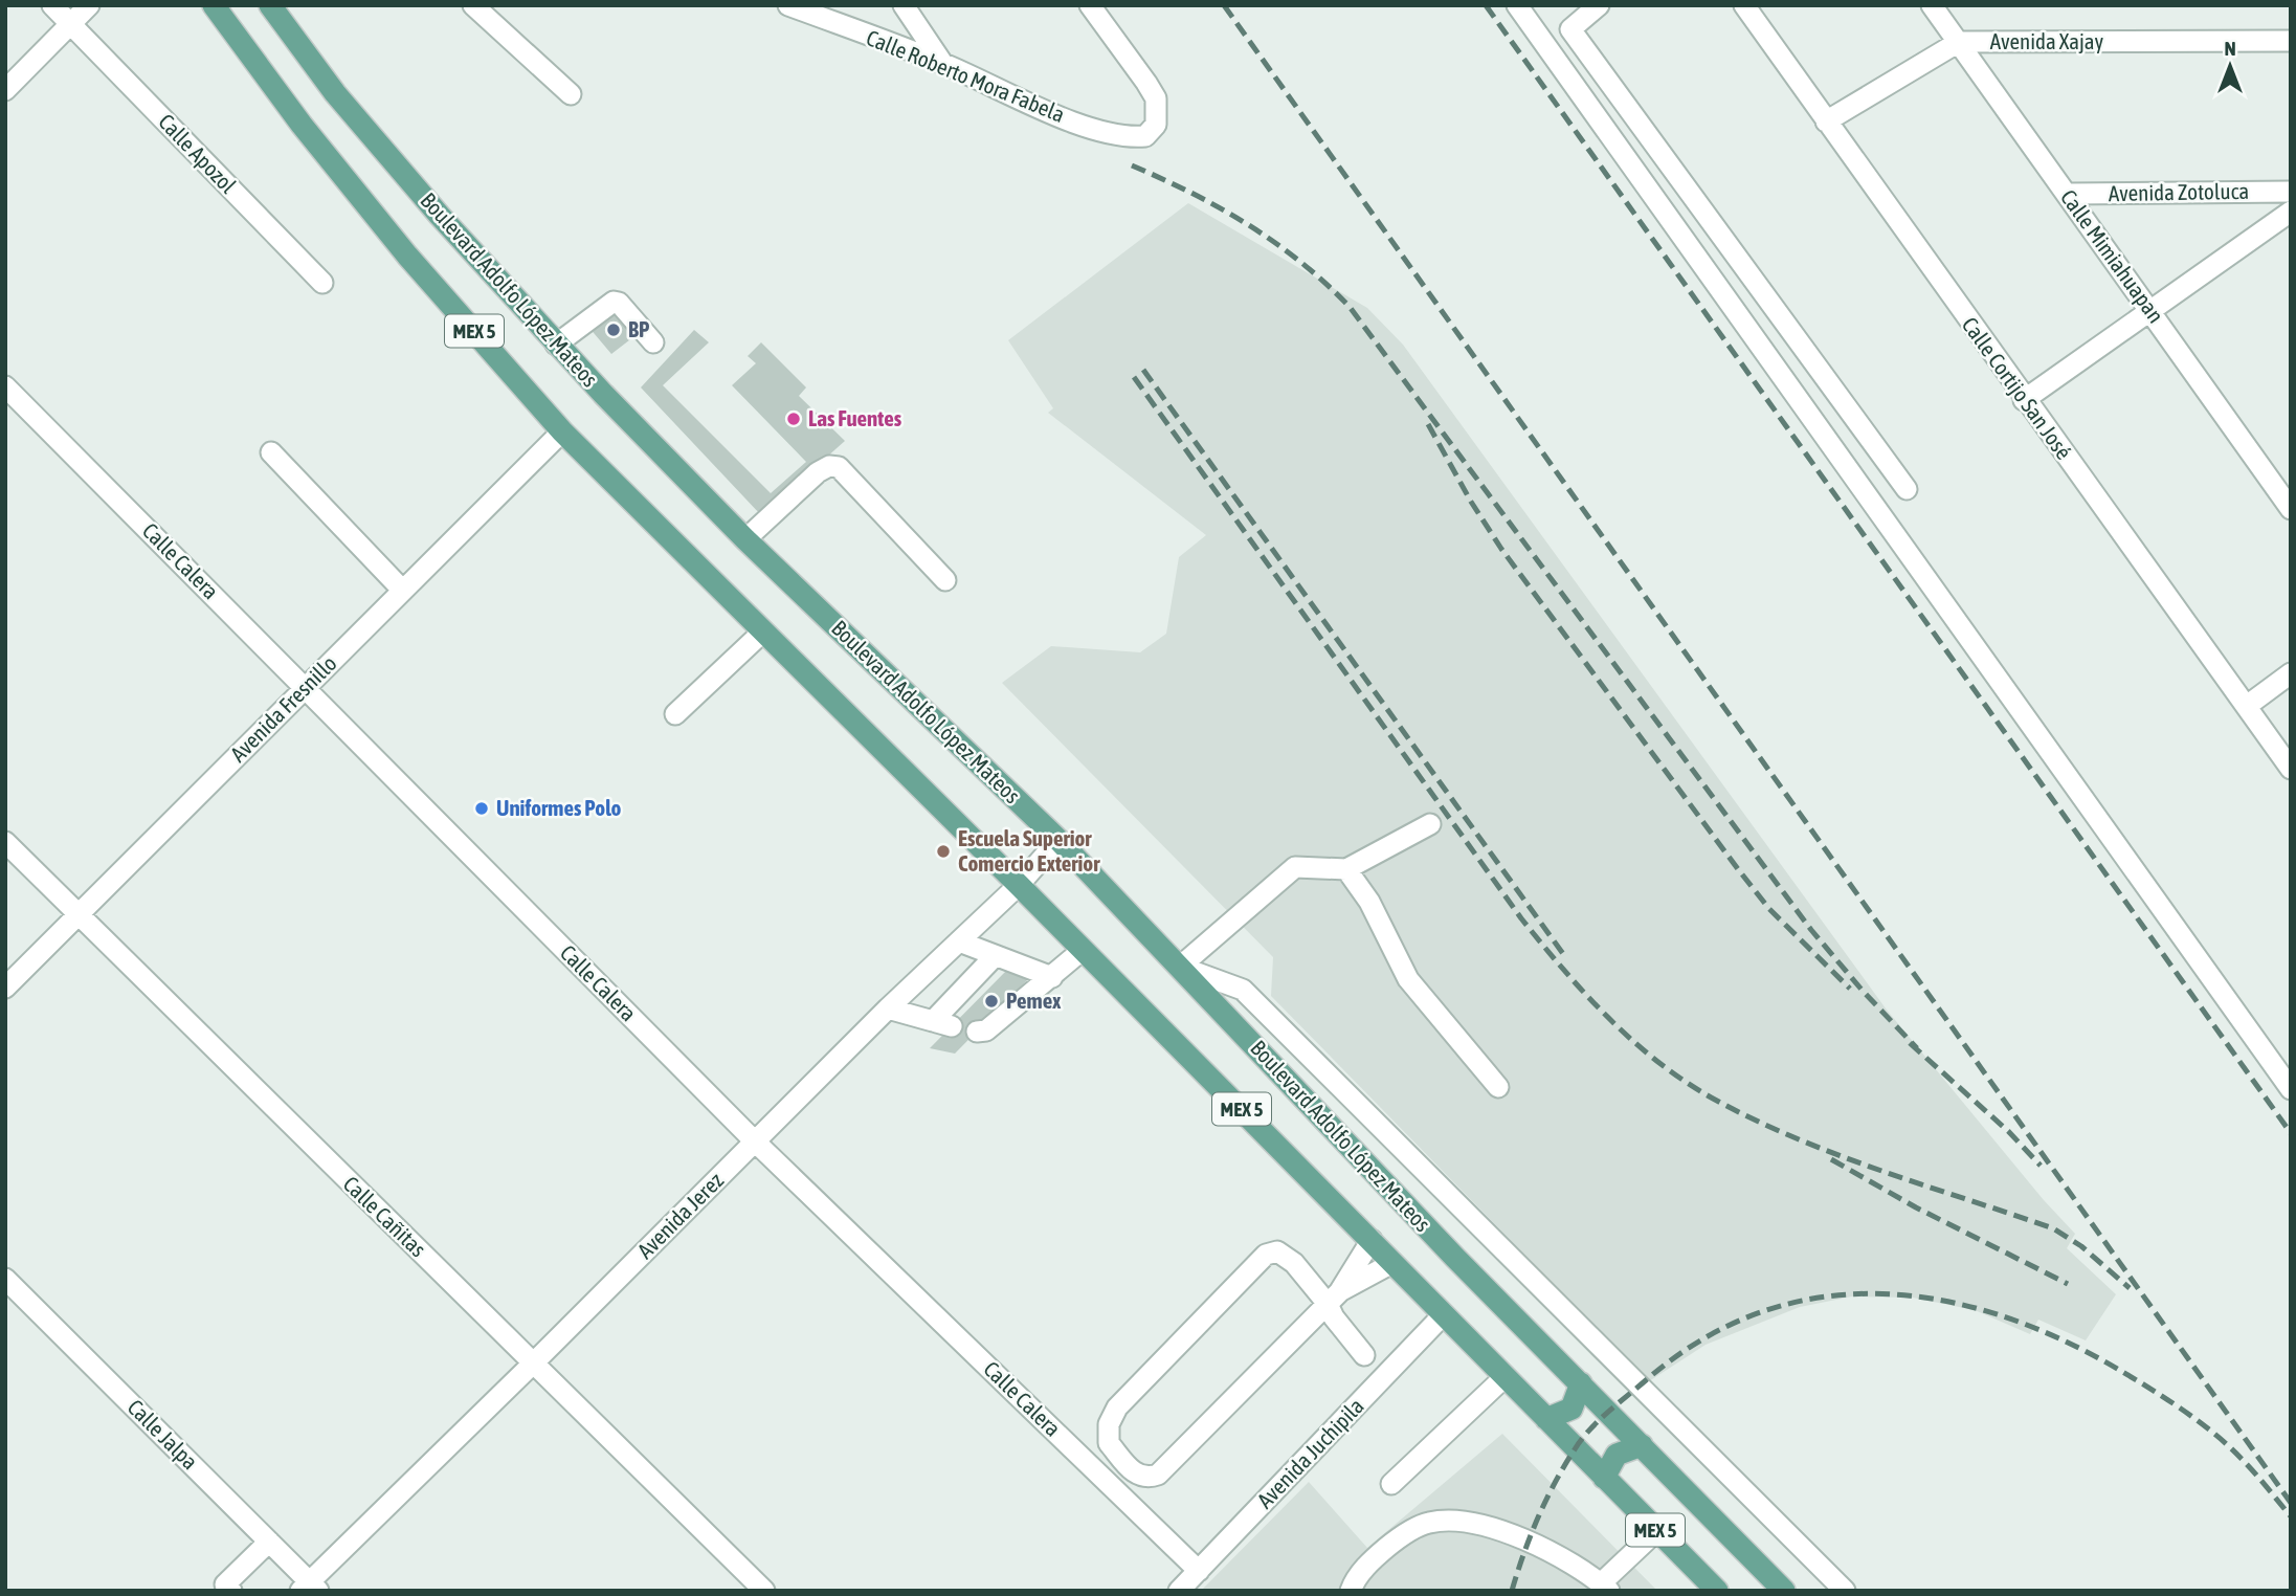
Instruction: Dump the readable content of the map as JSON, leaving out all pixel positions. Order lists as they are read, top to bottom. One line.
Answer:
{"streets":{"main road":["Boulevard Adolfo López Mateos","MEX 5"],"street":["Avenida Xajay","Calle Roberto Mora Fabela","Calle Apozol","Avenida Zotoluca","Calle Mimiahuapan","Calle Cortijo San José","Calle Calera","Avenida Fresnillo","Avenida Jerez","Calle Cañitas","Calle Jalpa","Avenida Juchipila"]},"crossings":[["Avenida Xajay","Calle Mimiahuapan"],["Avenida Xajay","Calle Cortijo San José"],["Avenida Zotoluca","Calle Mimiahuapan"],["Boulevard Adolfo López Mateos","Avenida Jerez"],["MEX 5","Avenida Fresnillo"],["MEX 5","Avenida Jerez"],["MEX 5","Avenida Juchipila"],["Calle Calera","Avenida Fresnillo"],["Calle Calera","Avenida Jerez"],["Calle Calera","Avenida Juchipila"],["Avenida Fresnillo","Calle Cañitas"],["Avenida Jerez","Calle Cañitas"],["Avenida Jerez","Calle Jalpa"]],"places":["BP","Las Fuentes","Uniformes Polo","Escuela Superior Comercio Exterior","Pemex"],"north":"top"}
